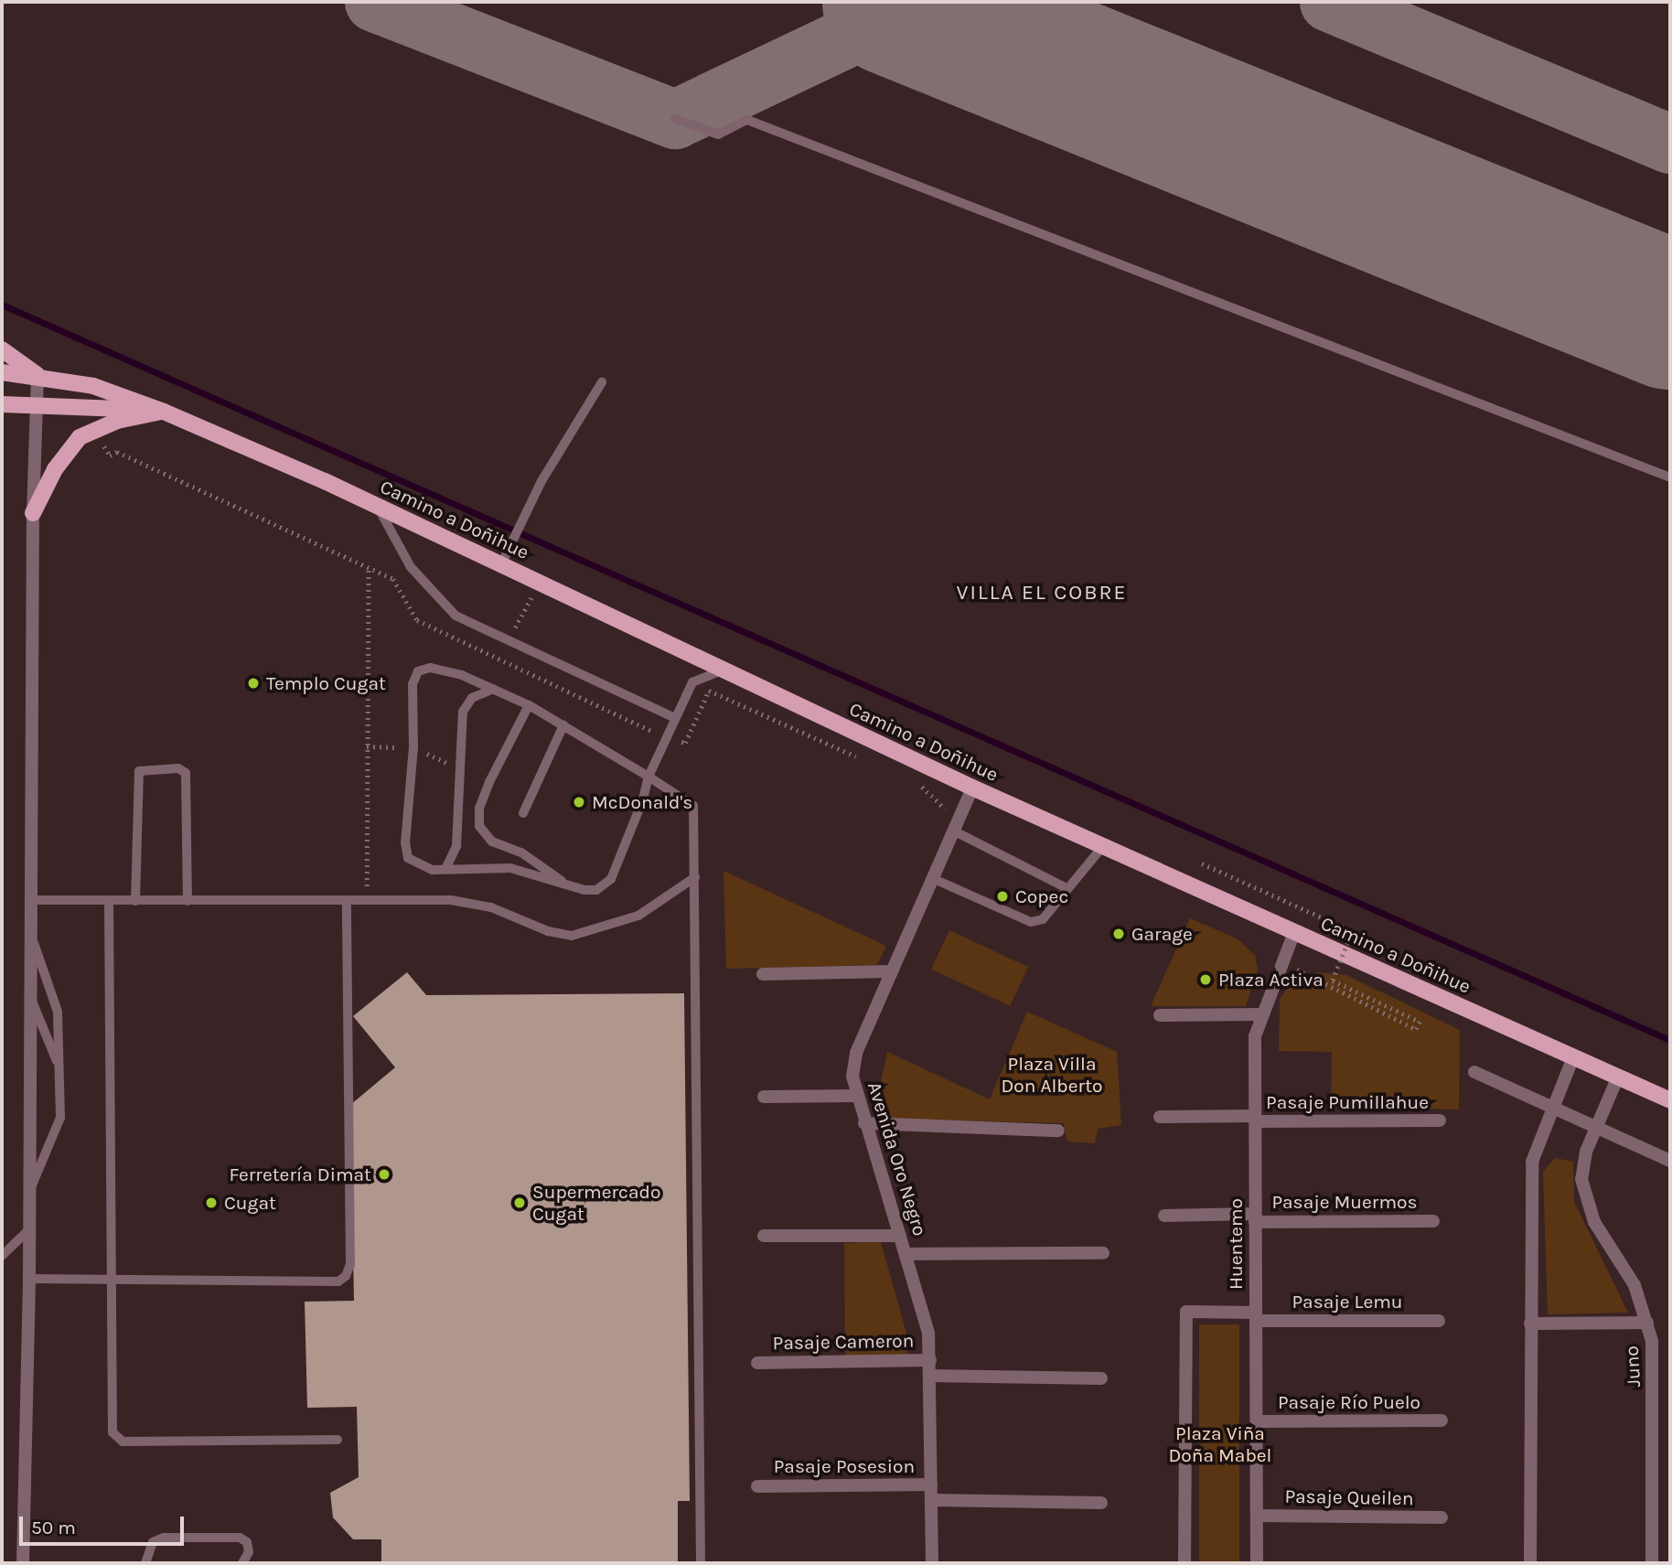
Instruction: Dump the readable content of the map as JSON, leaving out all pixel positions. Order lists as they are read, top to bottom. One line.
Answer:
{"streets":{"main road":["Camino a Doñihue"],"street":["Pasaje Pumillahue","Avenida Oro Negro","Pasaje Muermos","Huentemo","Pasaje Lemu","Pasaje Cameron","Juno","Pasaje Río Puelo","Pasaje Posesion","Pasaje Queilen"]},"crossings":[["Camino a Doñihue","Avenida Oro Negro"],["Camino a Doñihue","Huentemo"],["Camino a Doñihue","Juno"],["Pasaje Pumillahue","Huentemo"],["Avenida Oro Negro","Pasaje Cameron"],["Avenida Oro Negro","Pasaje Posesion"],["Pasaje Muermos","Huentemo"],["Huentemo","Pasaje Lemu"],["Huentemo","Pasaje Río Puelo"],["Huentemo","Pasaje Queilen"]],"districts":["VILLA EL COBRE"],"parks":["Plaza Villa Don Alberto","Plaza Viña Doña Mabel"],"places":["Templo Cugat","McDonald's","Copec","Garage","Plaza Activa","Ferretería Dimat","Cugat","Supermercado Cugat"],"scale_bar":"50 m"}
